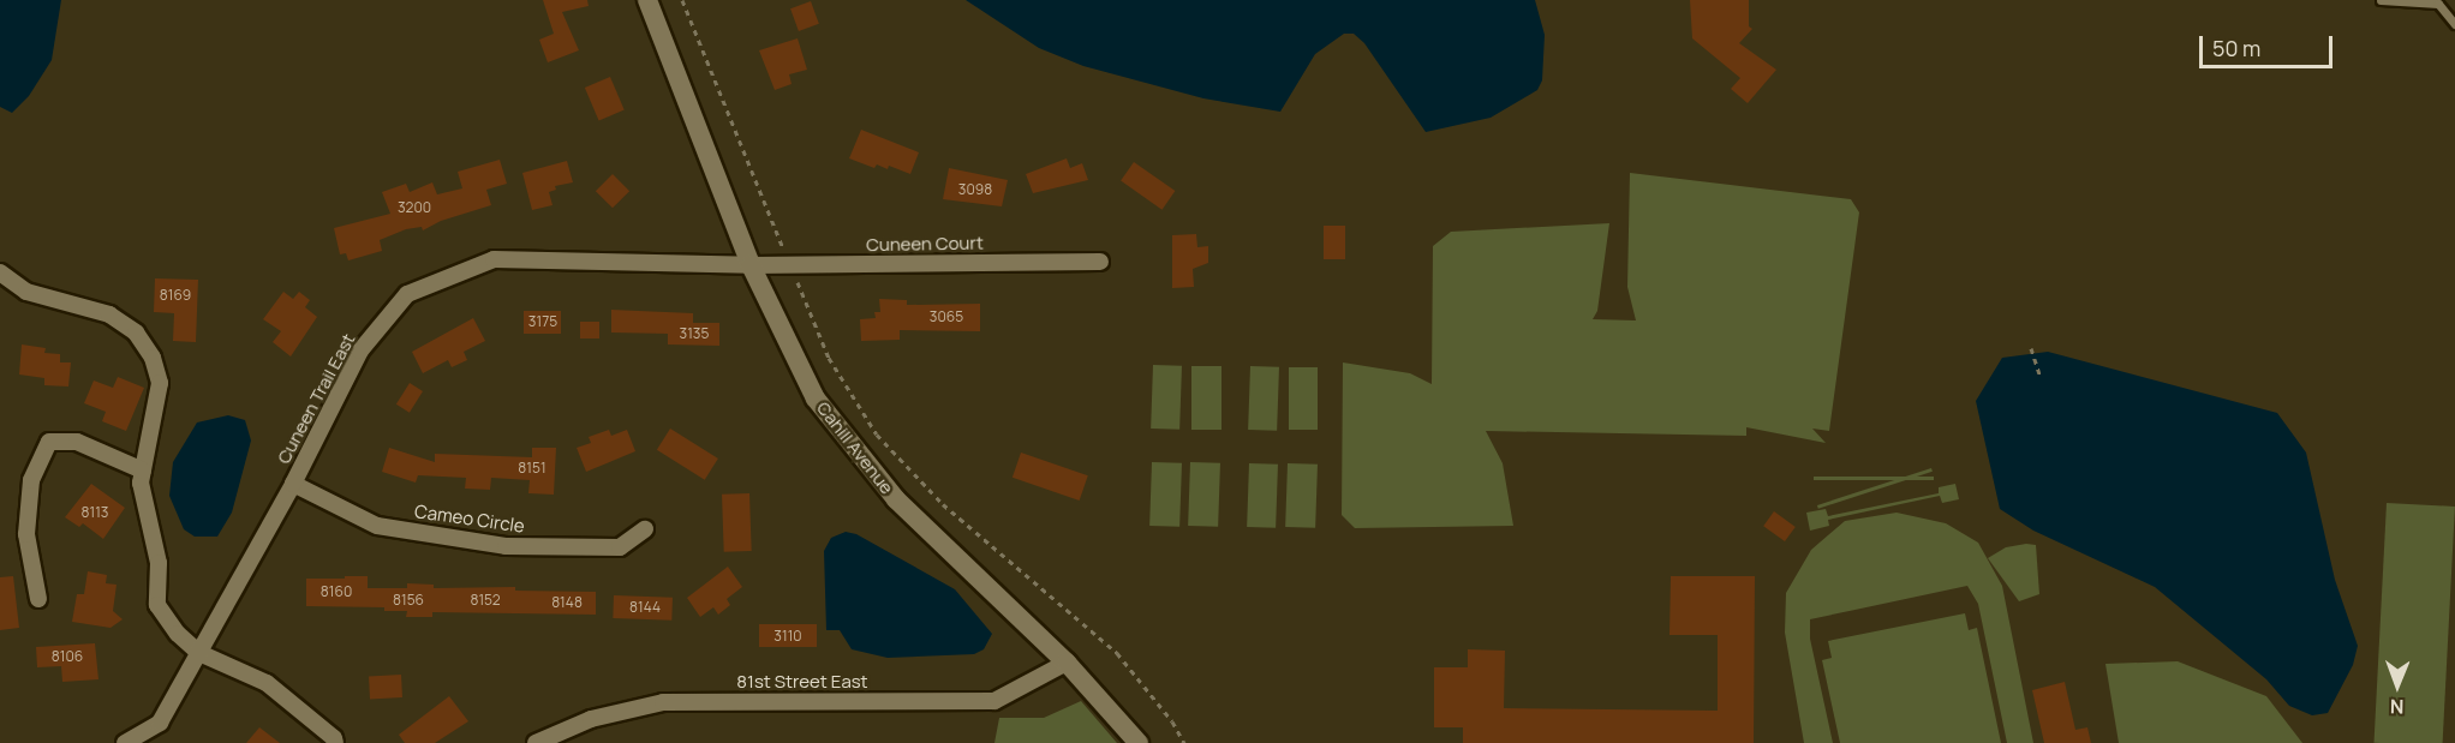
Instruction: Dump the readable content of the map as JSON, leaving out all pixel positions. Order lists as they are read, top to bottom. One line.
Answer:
{"streets":{"street":["Cuneen Court","Cuneen Trail East","Cahill Avenue","Cameo Circle","81st Street East"]},"crossings":[["Cuneen Court","Cuneen Trail East"],["Cuneen Court","Cahill Avenue"],["Cuneen Trail East","Cahill Avenue"],["Cuneen Trail East","Cameo Circle"],["Cahill Avenue","81st Street East"]],"house_numbers":["3098","3200","8169","3065","3175","3135","8151","8113","8160","8156","8152","8148","8144","3110","8106"],"scale_bar":"50 m","north":"bottom"}
